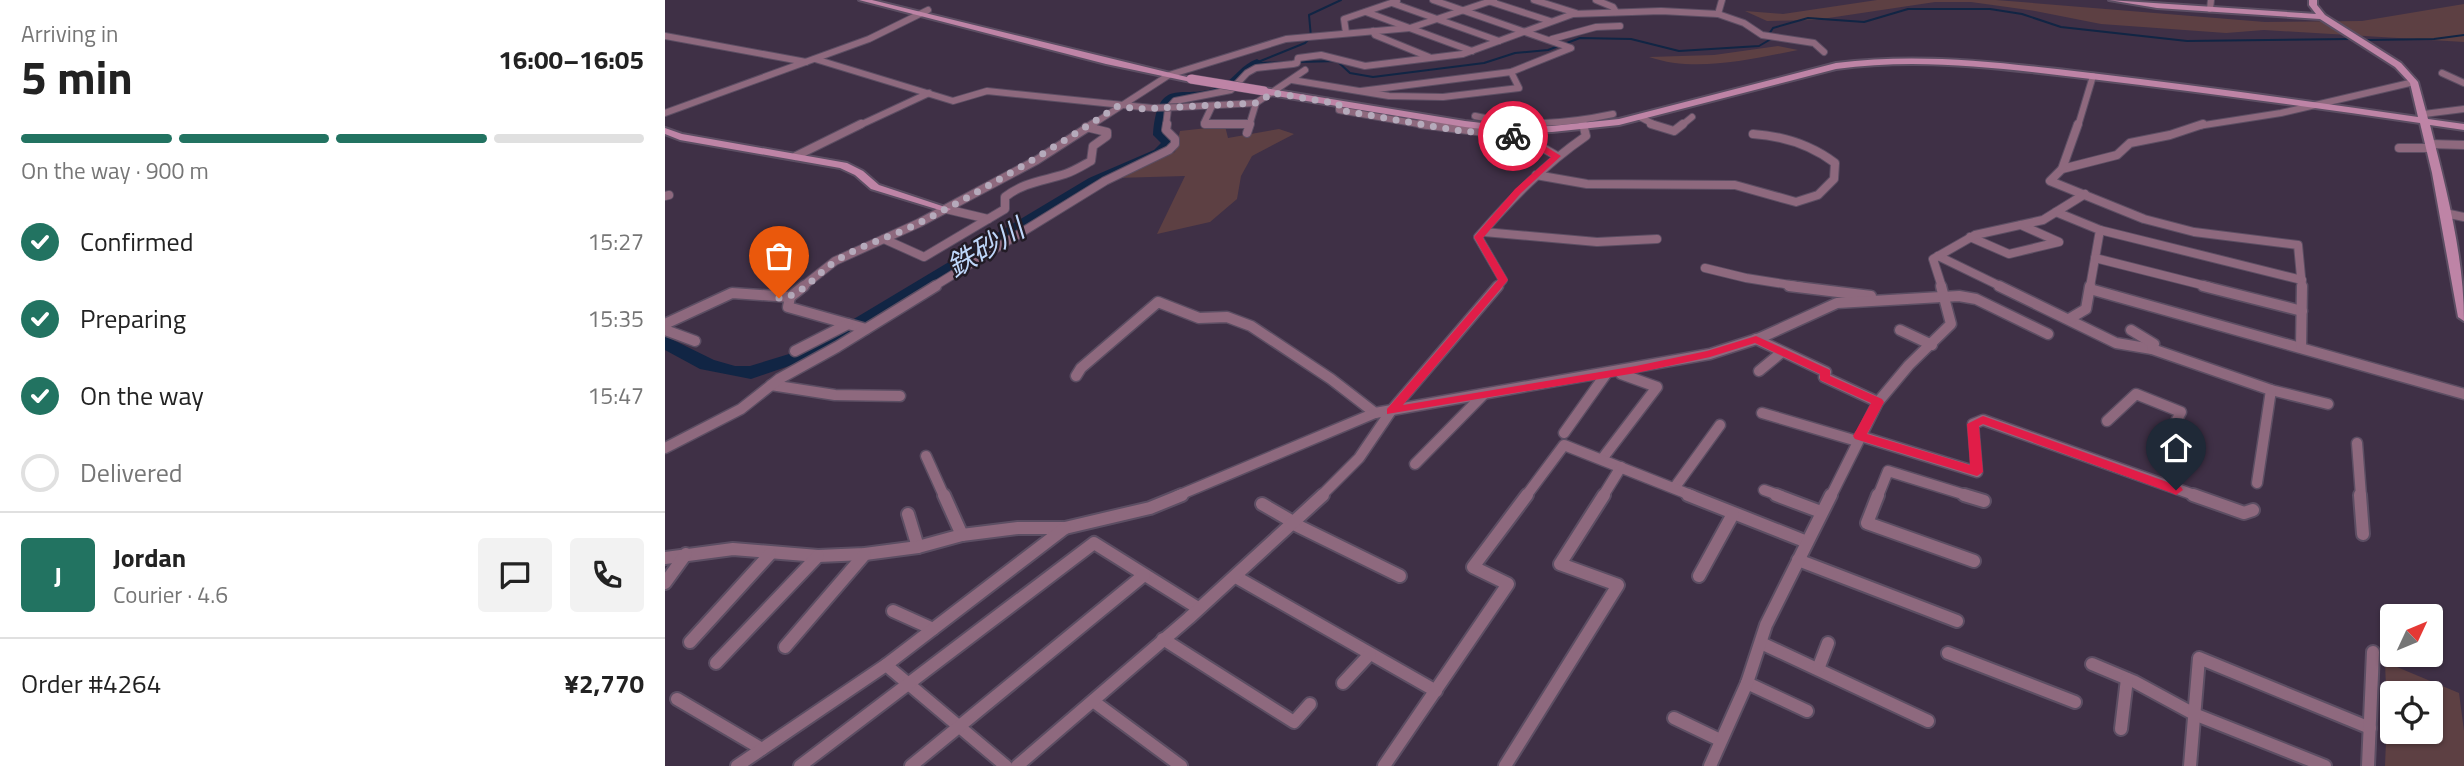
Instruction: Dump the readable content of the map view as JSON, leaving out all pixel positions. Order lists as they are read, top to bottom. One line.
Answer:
{"water":["鉄砂川"],"north":"top right","page":{"heading":["5 min","Arriving in","16:00–16:05"],"panel":["Jordan","Courier · 4.6","Order #4264","¥2,770"],"bar":"On the way · 900 m","list":[["Confirmed","15:27"],["Preparing","15:35"],["On the way","15:47"],"Delivered"],"round":"J"}}
